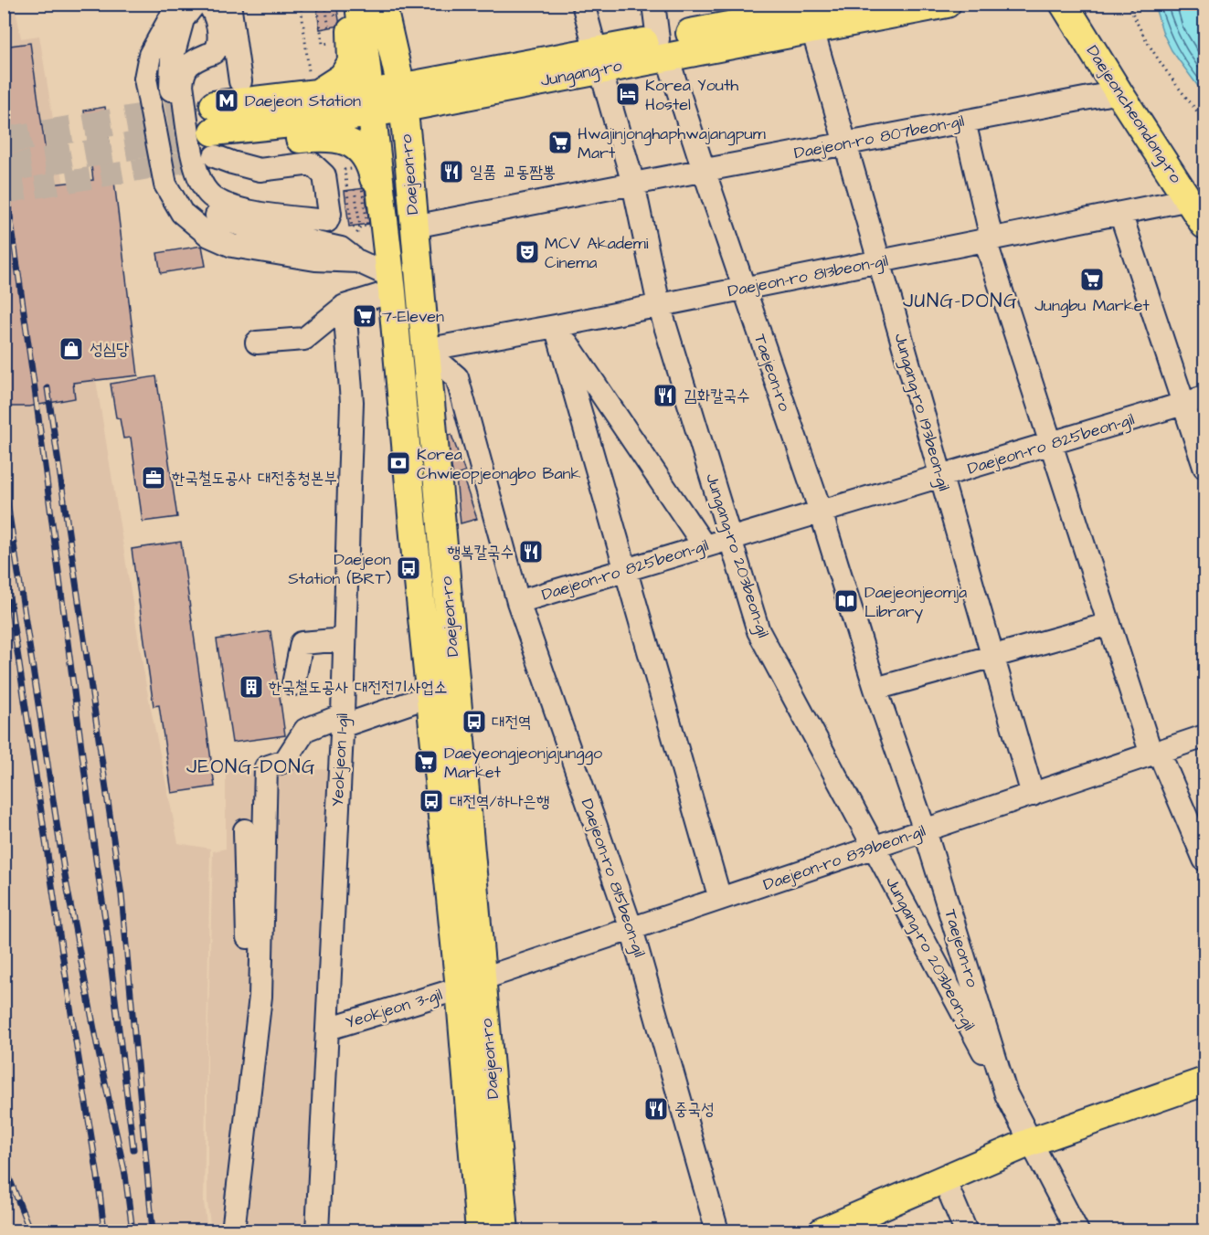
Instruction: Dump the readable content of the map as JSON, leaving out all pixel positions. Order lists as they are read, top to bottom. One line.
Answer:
{"streets":{"main road":["Jungang-ro","Daejeoncheondong-ro","Daejeon-ro"],"street":["Daejeon-ro 807beon-gil","Daejeon-ro 813beon-gil","Taejeon-ro","Jungang-ro 193beon-gil","Daejeon-ro 825beon-gil","Jungang-ro 203beon-gil","Yeokjeon 1-gil","Daejeon-ro 839beon-gil","Daejeon-ro 815beon-gil","Yeokjeon 3-gil"]},"crossings":[["Jungang-ro","Daejeon-ro"],["Jungang-ro","Taejeon-ro"],["Jungang-ro","Jungang-ro 193beon-gil"],["Jungang-ro","Jungang-ro 203beon-gil"],["Daejeoncheondong-ro","Daejeon-ro 807beon-gil"],["Daejeoncheondong-ro","Daejeon-ro 813beon-gil"],["Daejeon-ro 807beon-gil","Daejeon-ro"],["Daejeon-ro 807beon-gil","Taejeon-ro"],["Daejeon-ro 807beon-gil","Jungang-ro 193beon-gil"],["Daejeon-ro 807beon-gil","Jungang-ro 203beon-gil"],["Daejeon-ro","Daejeon-ro 813beon-gil"],["Daejeon-ro","Daejeon-ro 839beon-gil"],["Daejeon-ro","Daejeon-ro 815beon-gil"],["Daejeon-ro","Yeokjeon 3-gil"],["Daejeon-ro 813beon-gil","Taejeon-ro"],["Daejeon-ro 813beon-gil","Jungang-ro 193beon-gil"],["Daejeon-ro 813beon-gil","Jungang-ro 203beon-gil"],["Daejeon-ro 813beon-gil","Daejeon-ro 815beon-gil"],["Taejeon-ro","Daejeon-ro 825beon-gil"],["Taejeon-ro","Jungang-ro 203beon-gil"],["Taejeon-ro","Daejeon-ro 839beon-gil"],["Jungang-ro 193beon-gil","Daejeon-ro 825beon-gil"],["Jungang-ro 193beon-gil","Daejeon-ro 839beon-gil"],["Daejeon-ro 825beon-gil","Jungang-ro 203beon-gil"],["Daejeon-ro 825beon-gil","Daejeon-ro 815beon-gil"],["Jungang-ro 203beon-gil","Daejeon-ro 839beon-gil"],["Yeokjeon 1-gil","Yeokjeon 3-gil"],["Daejeon-ro 839beon-gil","Daejeon-ro 815beon-gil"],["Daejeon-ro 839beon-gil","Yeokjeon 3-gil"]],"districts":["JUNG-DONG","JEONG-DONG"],"places":{"hotel":["Korea Youth Hostel"],"metro station":["Daejeon Station"],"supermarket":["Hwajinjonghaphwajangpum Mart","Jungbu Market","7-Eleven","Daeyeongjeonjajunggo Market"],"restaurant":["일품 교동짬뽕","김화칼국수","행복칼국수","중국성"],"theatre":["MCV Akademi Cinema"],"shop":["성심당"],"bank":["Korea Chwieopjeongbo Bank"],"office":["한국철도공사 대전충청본부"],"bus stop":["Daejeon Station (BRT)","대전역","대전역/하나은행"],"library":["Daejeonjeomja Library"],"building":["한국철도공사 대전전기사업소"]}}
